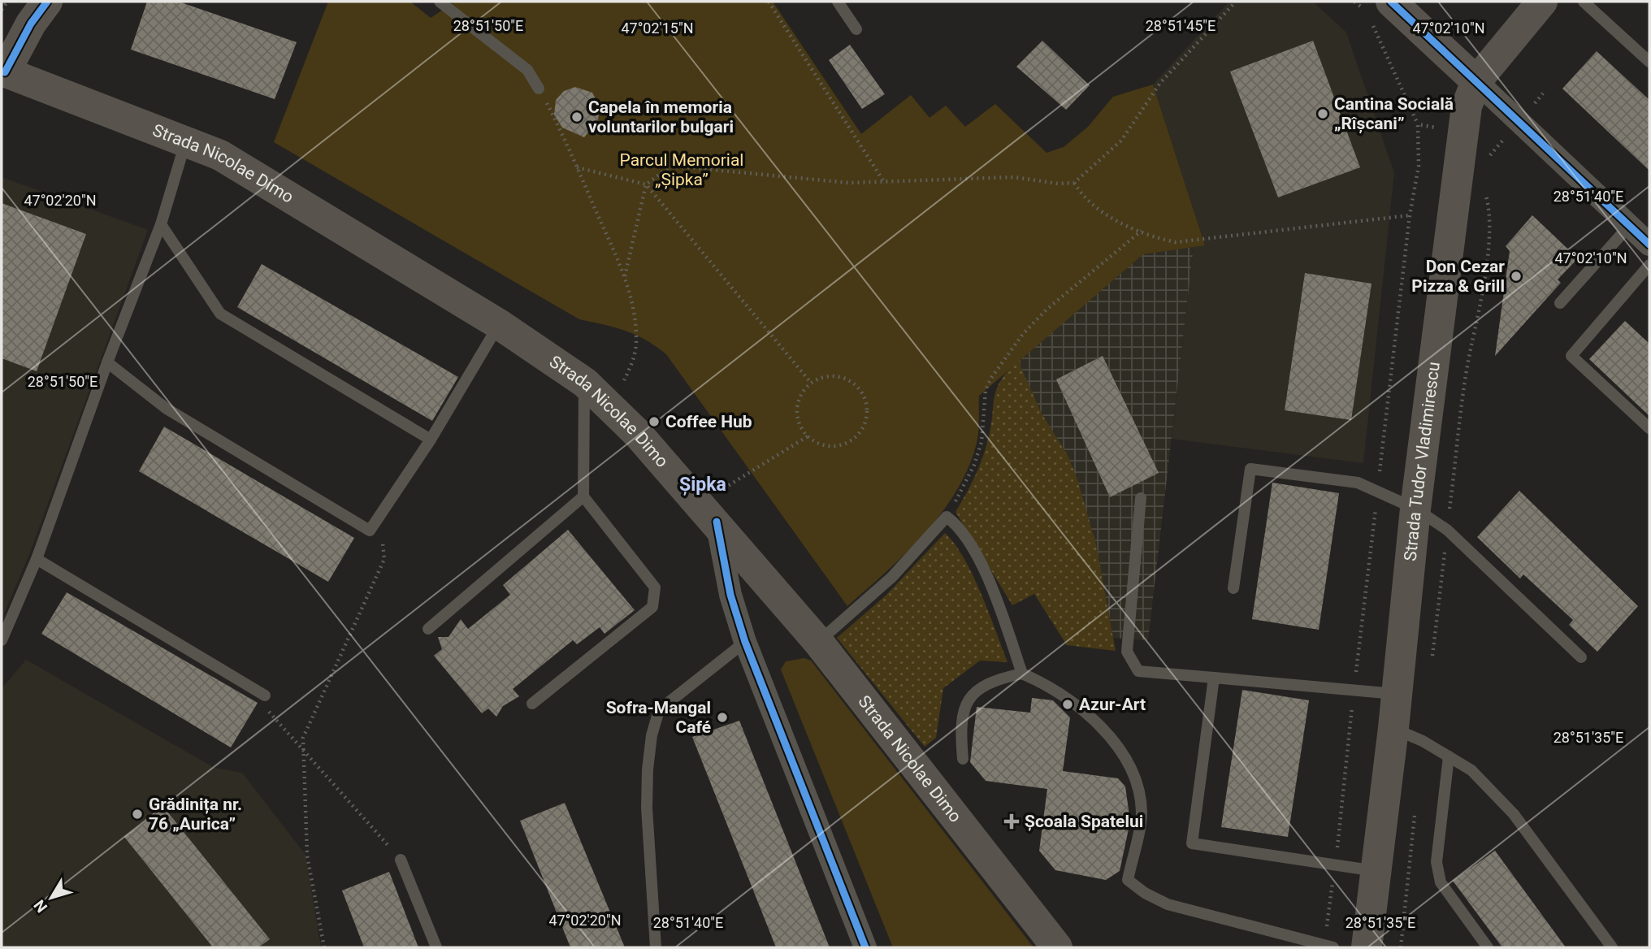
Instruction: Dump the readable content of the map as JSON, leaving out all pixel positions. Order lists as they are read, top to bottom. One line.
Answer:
{"streets":{"main road":["Strada Nicolae Dimo","Strada Tudor Vladimirescu"]},"districts":["Șipka"],"parks":["Parcul Memorial „Șipka”"],"places":{"other":["Cantina Socială „Rîșcani”","Capela în memoria voluntarilor bulgari","Don Cezar Pizza & Grill","Coffee Hub","Azur-Art","Sofra-Mangal Café","Grădinița nr. 76 „Aurica”"],"health":["Școala Spatelui"]},"north":"bottom left","coordinates":["28°51'50\"E","28°51'45\"E","47°02'15\"N","47°02'10\"N","28°51'40\"E","47°02'20\"N","28°51'35\"E"]}
